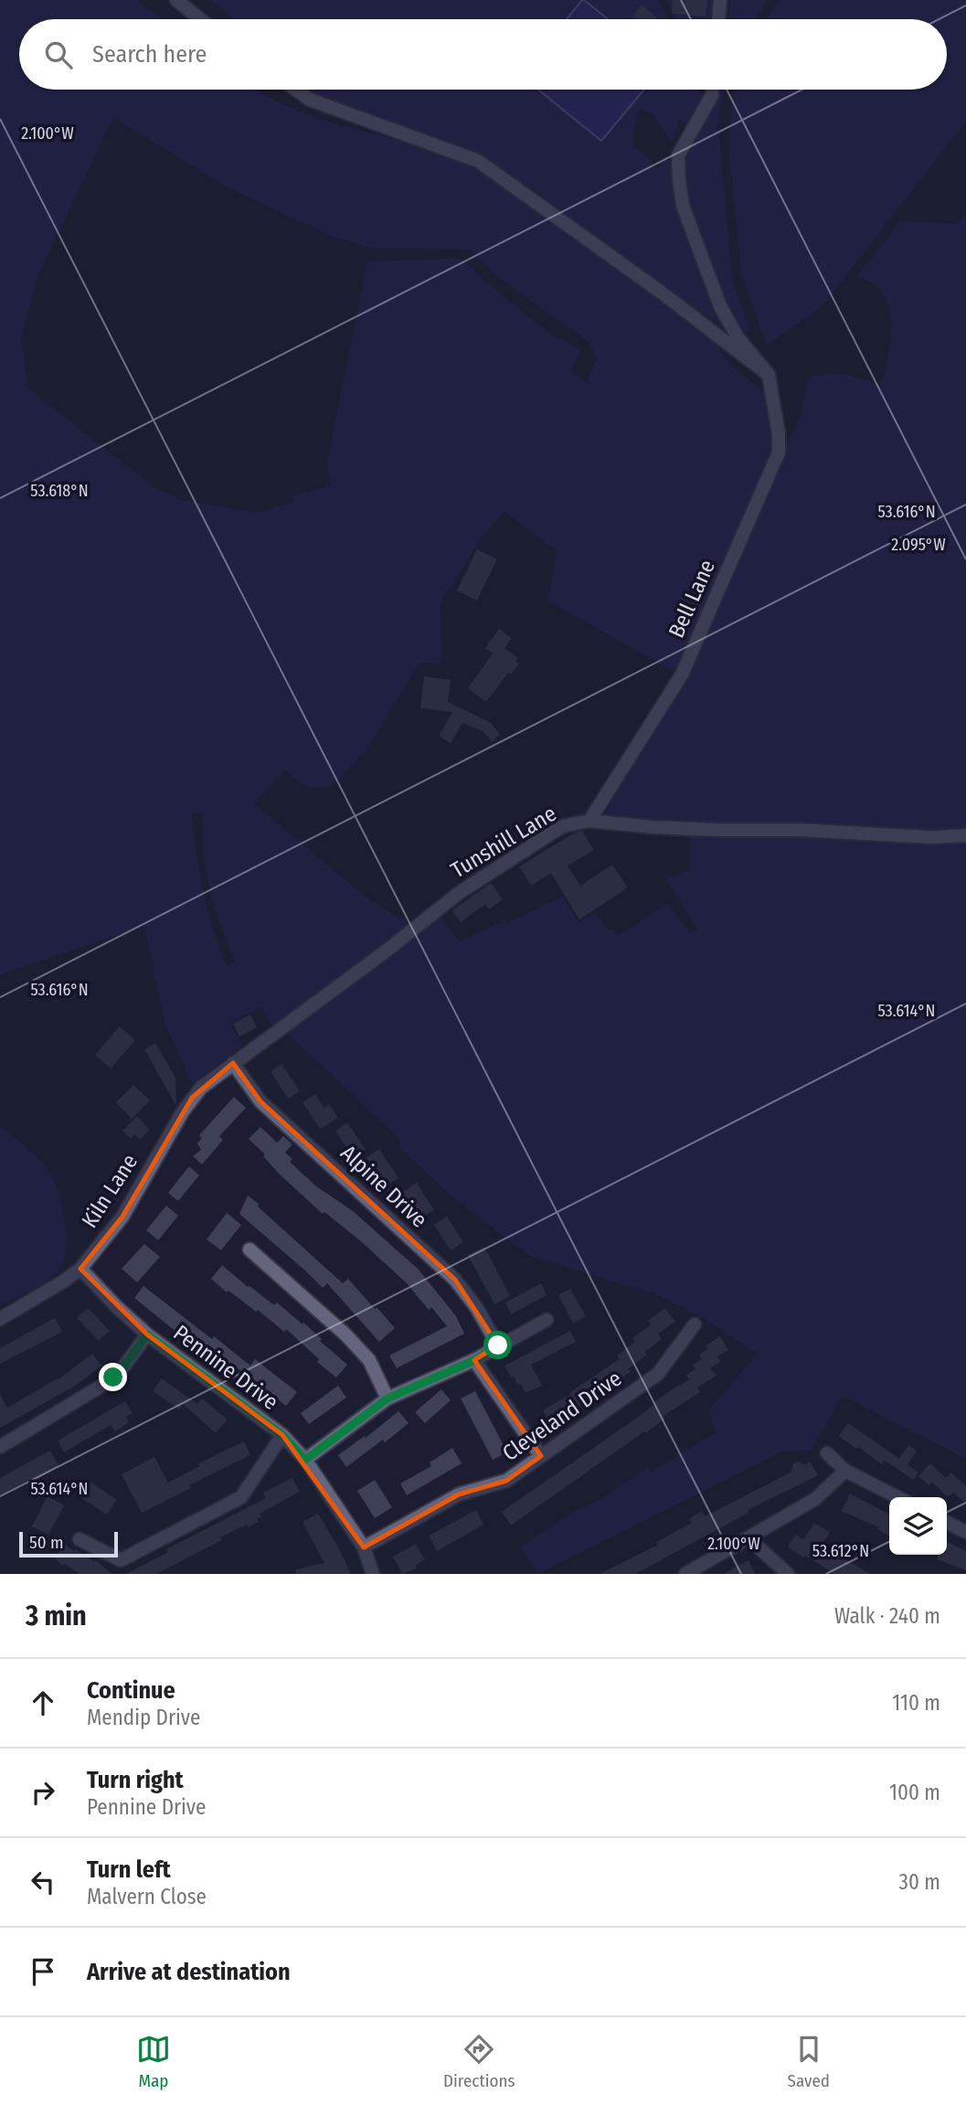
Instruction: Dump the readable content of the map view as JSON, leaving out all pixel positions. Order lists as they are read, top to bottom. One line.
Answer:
{"streets":{"street":["Bell Lane","Tunshill Lane","Alpine Drive","Kiln Lane","Pennine Drive","Cleveland Drive"]},"crossings":[["Bell Lane","Tunshill Lane"],["Tunshill Lane","Alpine Drive"],["Tunshill Lane","Kiln Lane"],["Alpine Drive","Kiln Lane"],["Kiln Lane","Pennine Drive"],["Pennine Drive","Cleveland Drive"]],"scale_bar":"50 m","page":{"search":"Search here","scale":"50 m","heading":["3 min","Walk · 240 m"],"list":[["Continue","Mendip Drive","110 m"],["Turn right","Pennine Drive","100 m"],["Turn left","Malvern Close","30 m"],"Arrive at destination"],"nav":["Map","Directions","Saved"]},"coordinates":["2.100°W","53.618°N","53.616°N","2.095°W","53.614°N","53.612°N"]}
